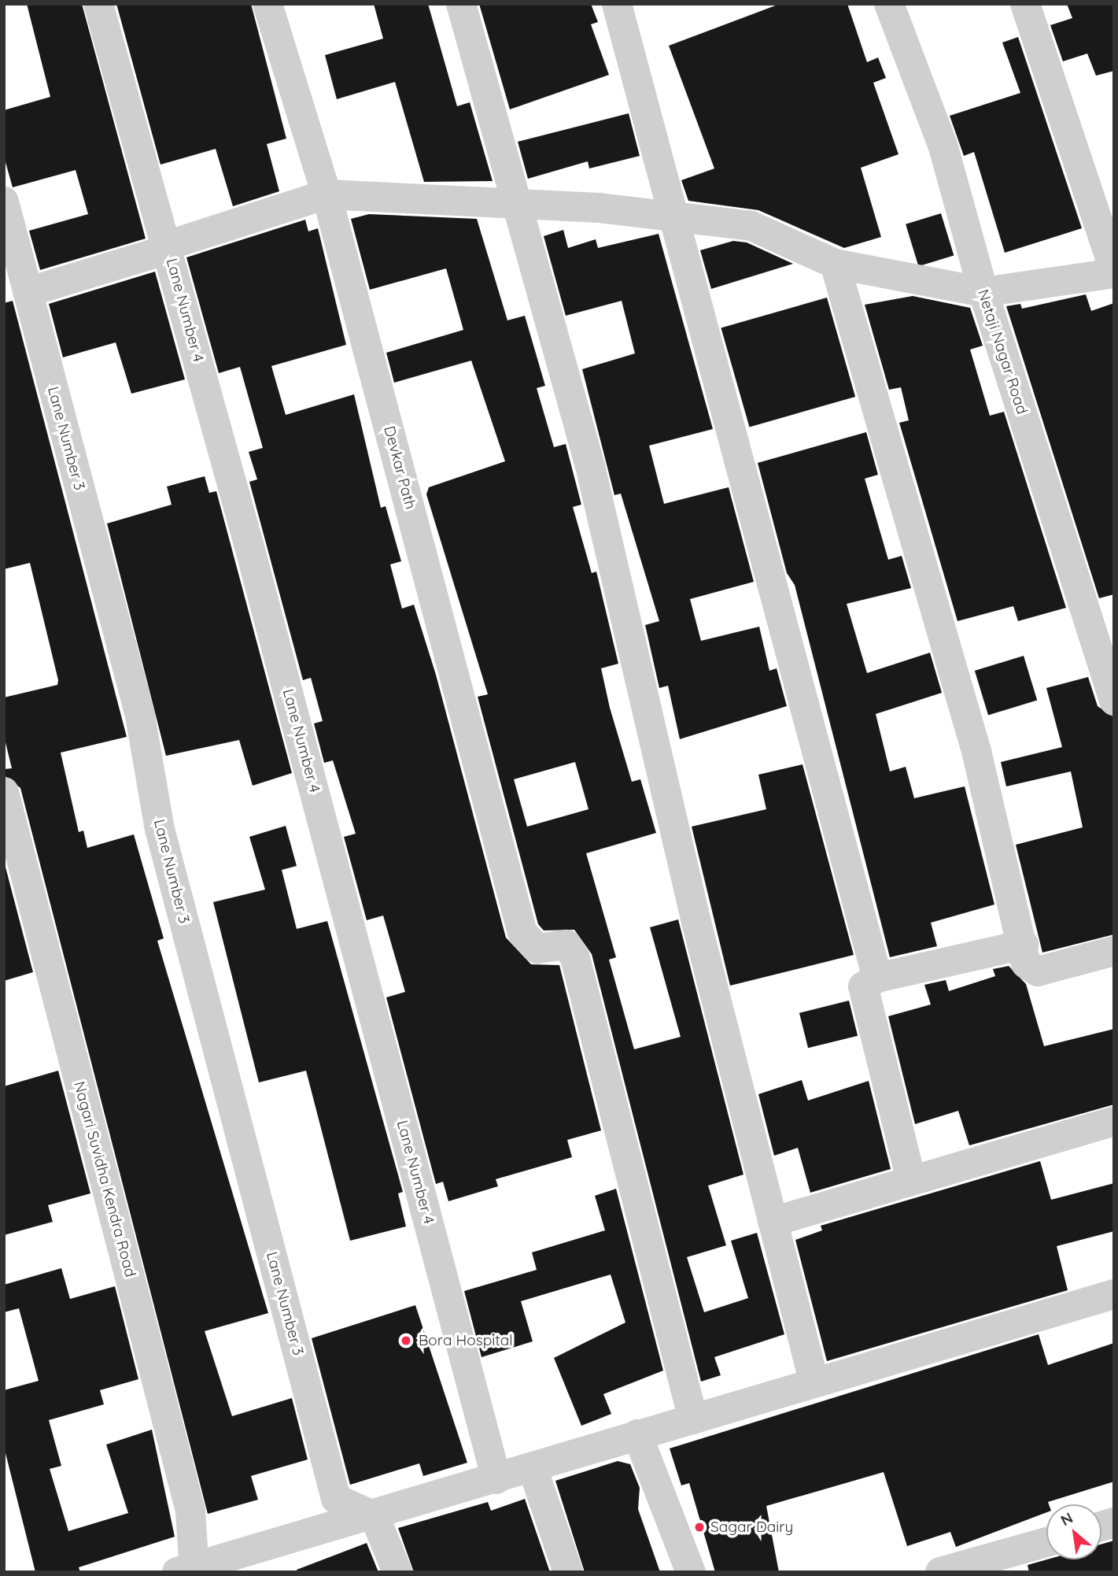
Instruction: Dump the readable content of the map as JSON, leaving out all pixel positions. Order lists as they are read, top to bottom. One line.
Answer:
{"streets":{"street":["Lane Number 4","Netaji Nagar Road","Lane Number 3","Devkar Path","Nagari Suvidha Kendra Road"]},"places":["Bora Hospital","Sagar Dairy"],"north":"top left"}
